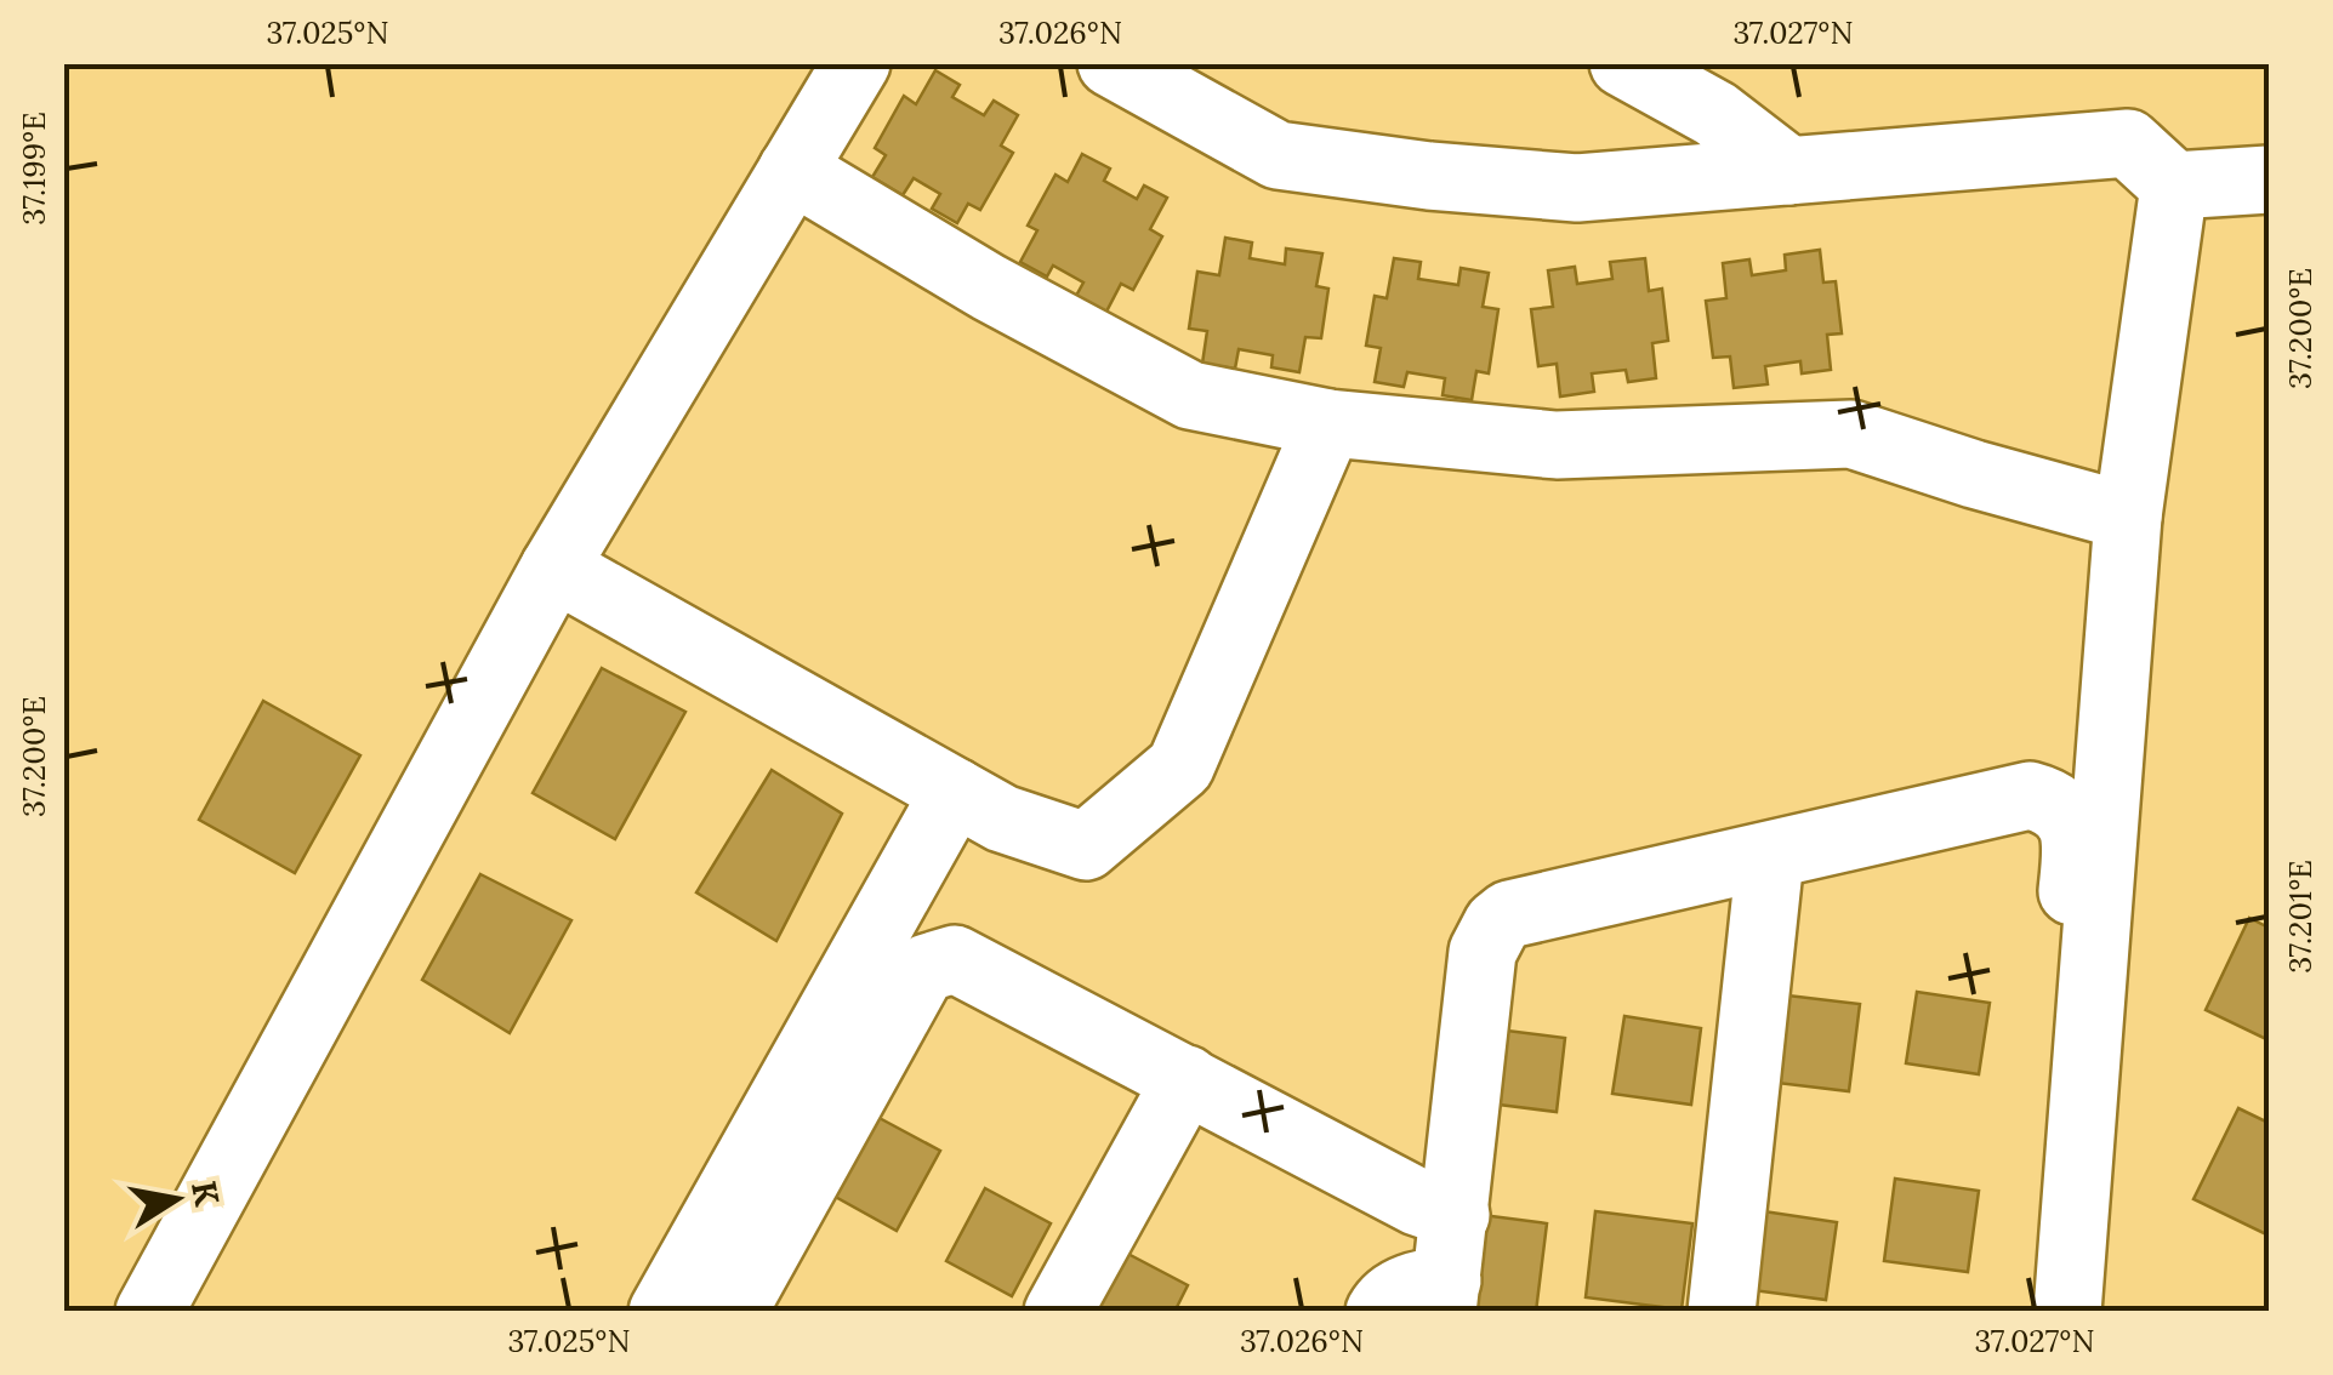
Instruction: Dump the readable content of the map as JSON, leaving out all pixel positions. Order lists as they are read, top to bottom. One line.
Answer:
{"north":"right","coordinates":["37.025°N","37.026°N","37.027°N","37.199°E","37.200°E","37.201°E"]}
